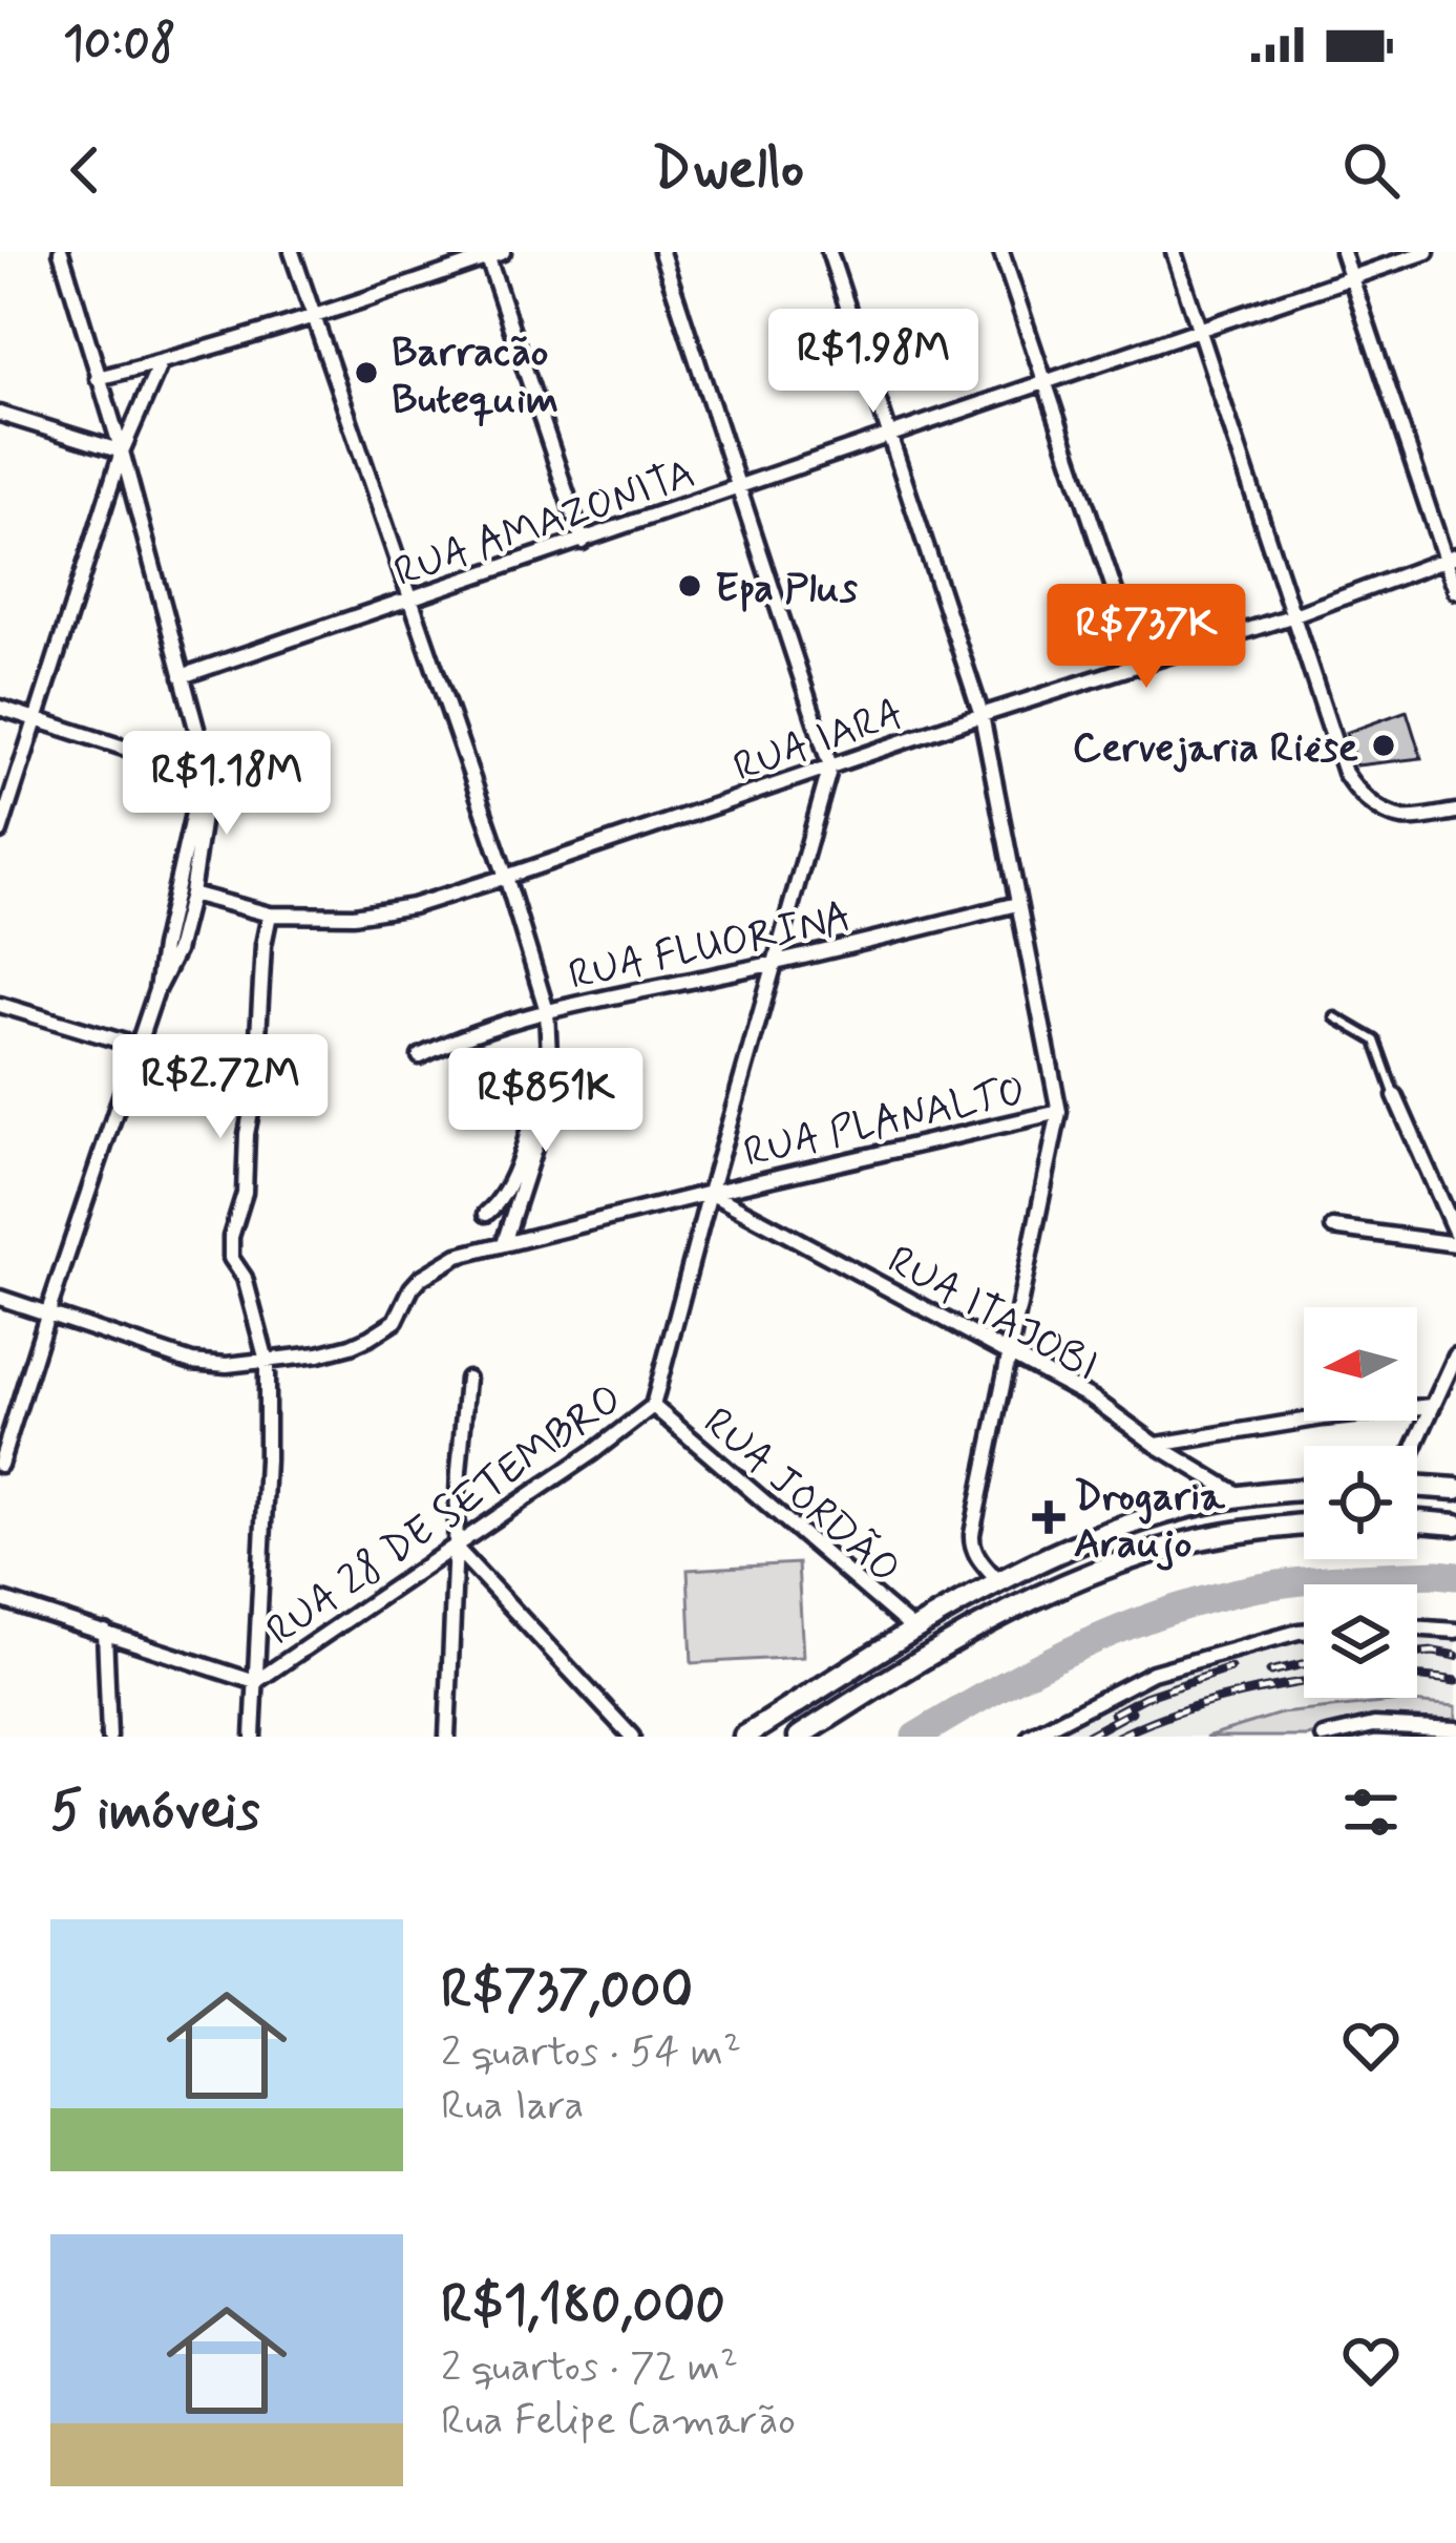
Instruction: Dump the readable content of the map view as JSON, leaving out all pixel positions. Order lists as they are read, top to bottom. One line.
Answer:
{"streets":{"street":["RUA AMAZONITA","RUA IARA","RUA FLUORINA","RUA PLANALTO","RUA ITAJOBI","RUA JORDÃO","RUA 28 DE SETEMBRO"]},"crossings":[["RUA IARA","RUA 28 DE SETEMBRO"],["RUA FLUORINA","RUA 28 DE SETEMBRO"],["RUA PLANALTO","RUA ITAJOBI"],["RUA PLANALTO","RUA 28 DE SETEMBRO"],["RUA ITAJOBI","RUA 28 DE SETEMBRO"],["RUA JORDÃO","RUA 28 DE SETEMBRO"]],"places":{"other":["Barracão Butequim","Epa Plus","Cervejaria Riëse"],"health":["Drogaria Araujo"]},"north":"left","page":{"status":"10:08","header":"Dwello","price":["R$1.98M","R$737K","R$1.18M","R$2.72M","R$851K"],"heading":"5 imóveis","list":[{"name":"R$737,000","note":"2 quartos · 54 m² · Rua Iara"},{"name":"R$1,180,000","note":"2 quartos · 72 m² · Rua Felipe Camarão"}]}}
